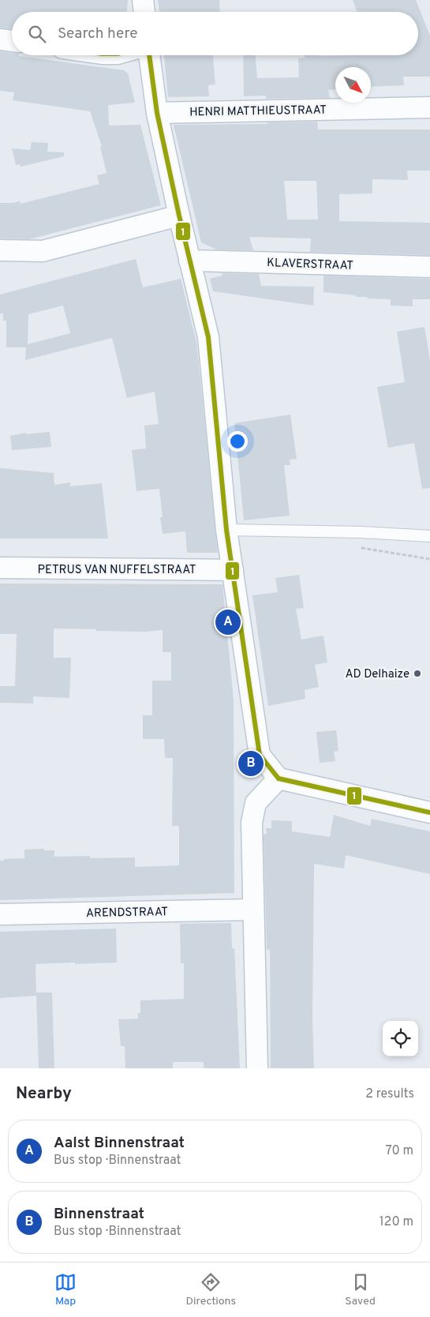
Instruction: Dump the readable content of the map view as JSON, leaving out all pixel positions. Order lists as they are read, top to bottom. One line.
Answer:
{"streets":{"street":["HENRI MATTHIEUSTRAAT","KLAVERSTRAAT","PETRUS VAN NUFFELSTRAAT","ARENDSTRAAT"]},"places":["AD Delhaize"],"lines":["transit line 1"],"north":"bottom right","page":{"search":"Search here","pins":["A","B"],"heading":["Nearby","2 results"],"list":[{"mark":"A","name":"Aalst Binnenstraat","note":"Bus stop · Binnenstraat","value":"70 m"},{"mark":"B","name":"Binnenstraat","note":"Bus stop · Binnenstraat","value":"120 m"}],"nav":["Map","Directions","Saved"]}}
